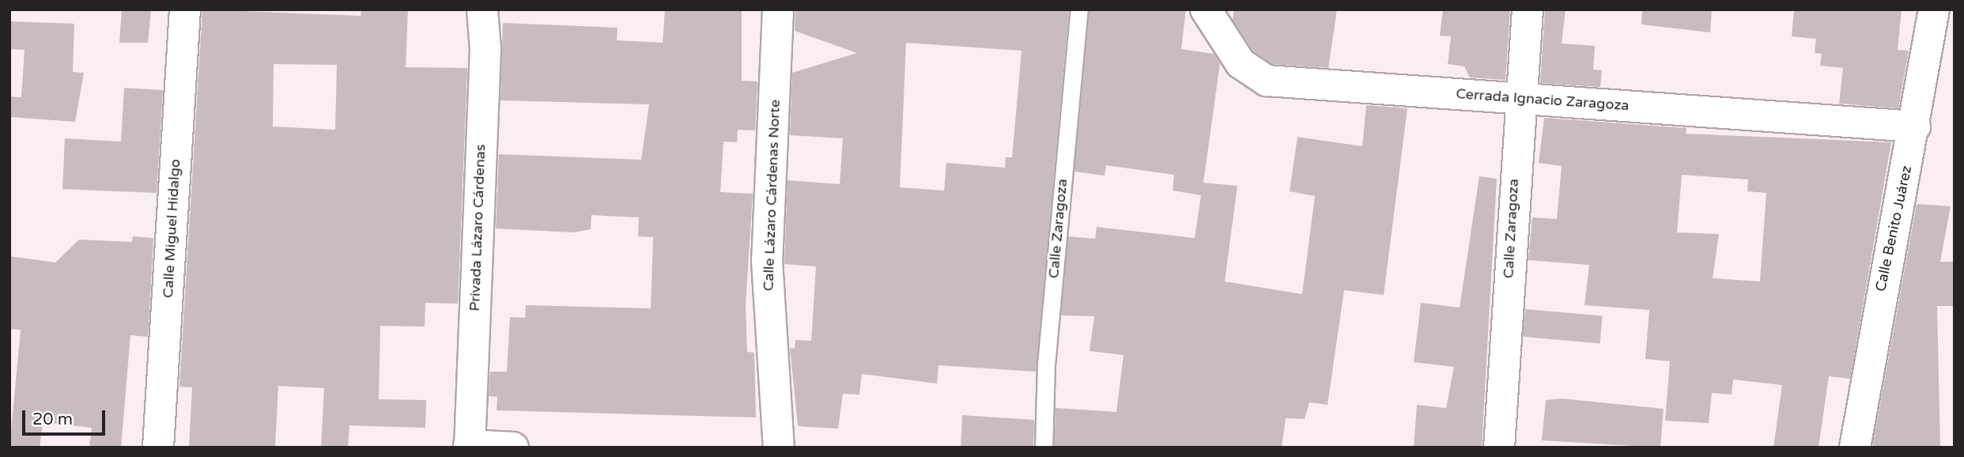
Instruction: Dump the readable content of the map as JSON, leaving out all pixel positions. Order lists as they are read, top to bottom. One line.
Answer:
{"streets":{"street":["Cerrada Ignacio Zaragoza","Calle Lázaro Cárdenas Norte","Privada Lázaro Cárdenas","Calle Miguel Hidalgo","Calle Zaragoza","Calle Benito Juárez"]},"crossings":[["Cerrada Ignacio Zaragoza","Calle Zaragoza"],["Cerrada Ignacio Zaragoza","Calle Benito Juárez"]],"scale_bar":"20 m"}
